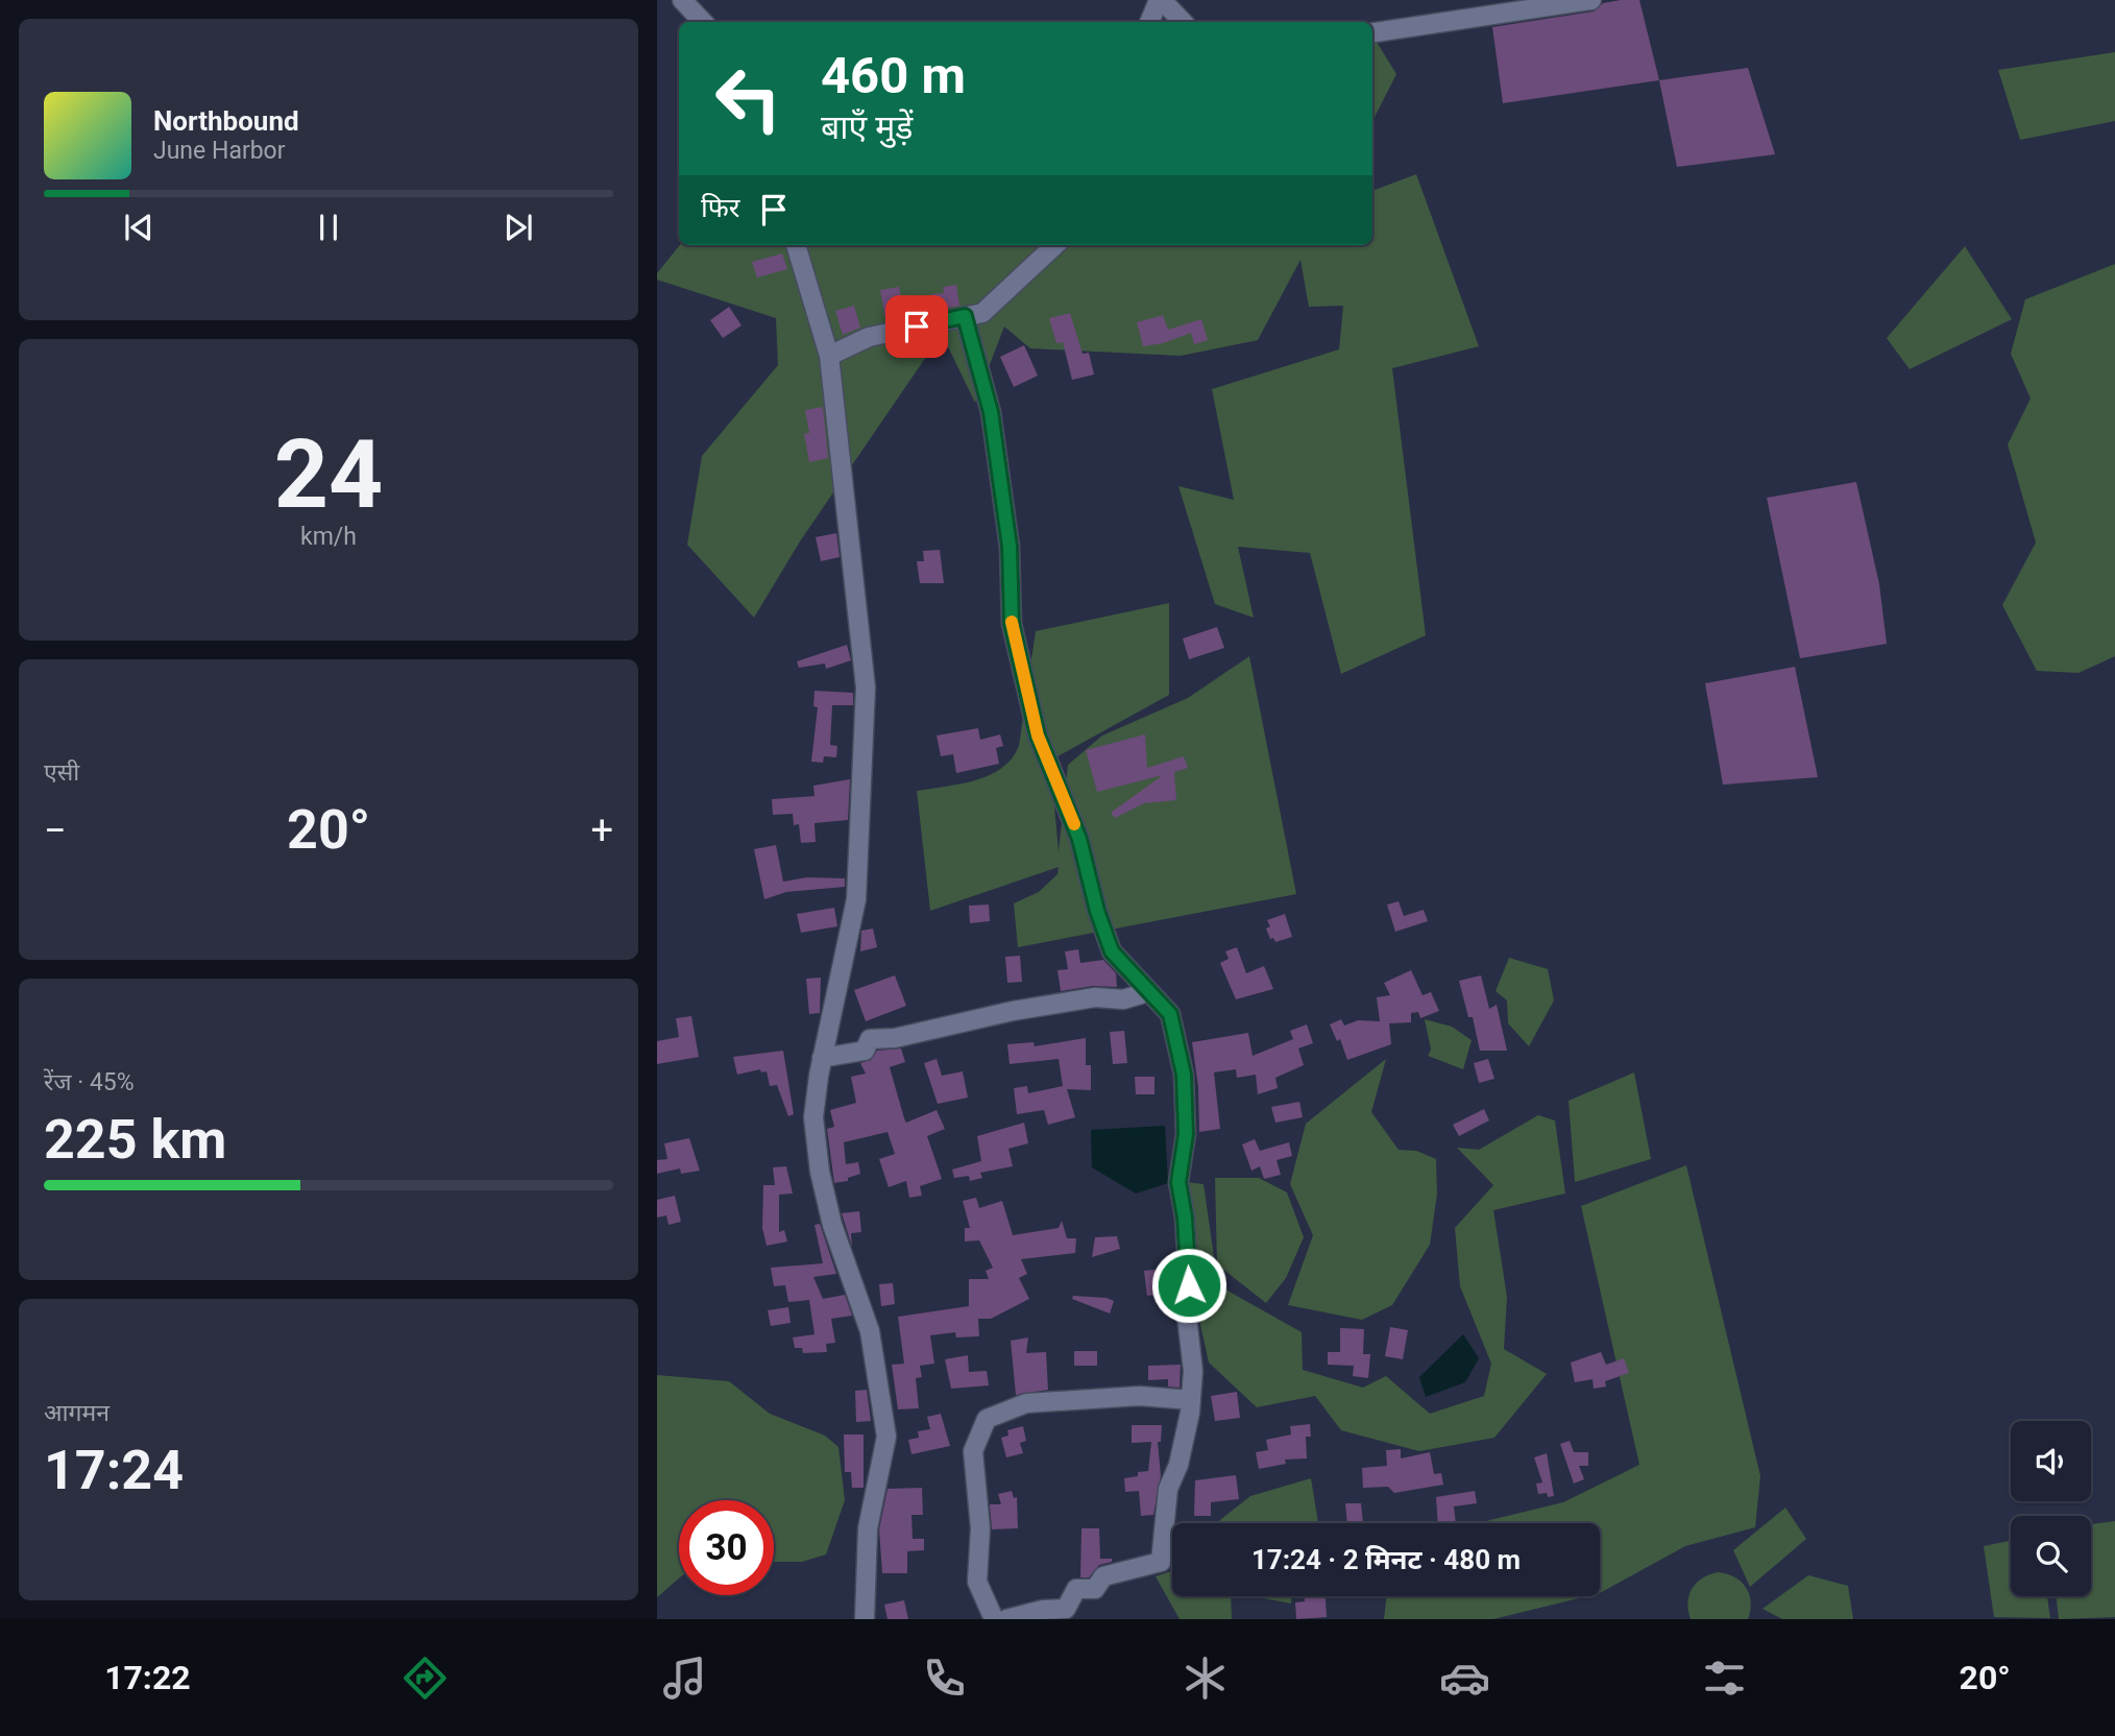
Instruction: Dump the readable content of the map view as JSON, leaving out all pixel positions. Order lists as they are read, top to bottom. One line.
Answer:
{"page":{"turn":["460 m","बाएँ मुड़ें"],"song":["Northbound","June Harbor"],"then":"फिर","tile":[["24","km/h"],"एसी",["रेंज · 45%","225 km"],["आगमन","17:24"]],"heat":["−","20°","+"],"limit":"30","trip":"17:24 · 2 मिनट · 480 m","tabs":["17:22","20°"]}}
